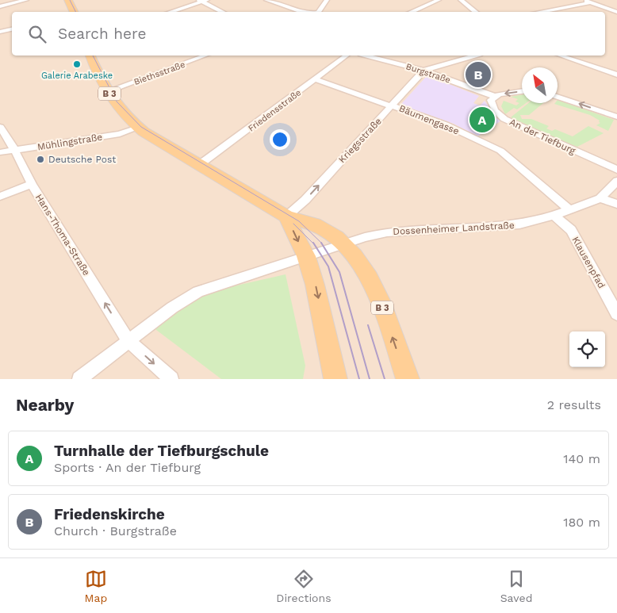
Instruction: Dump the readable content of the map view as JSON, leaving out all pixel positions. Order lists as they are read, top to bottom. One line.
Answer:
{"streets":{"main road":["B 3"],"street":["Biethsstraße","Burgstraße","Friedensstraße","Bäumengasse","An der Tiefburg","Kriegsstraße","Mühlingstraße","Dossenheimer Landstraße","Hans-Thoma-Straße","Klausenpfad"]},"crossings":[["Biethsstraße","B 3"],["Burgstraße","An der Tiefburg"],["Burgstraße","Kriegsstraße"],["B 3","Friedensstraße"],["B 3","Kriegsstraße"],["B 3","Mühlingstraße"],["B 3","Dossenheimer Landstraße"],["Friedensstraße","Bäumengasse"],["Bäumengasse","Kriegsstraße"],["Bäumengasse","Dossenheimer Landstraße"],["Mühlingstraße","Hans-Thoma-Straße"],["Dossenheimer Landstraße","Hans-Thoma-Straße"],["Dossenheimer Landstraße","Klausenpfad"]],"one_way":["Kriegsstraße"],"places":["Galerie Arabeske","Deutsche Post"],"north":"top left","page":{"search":"Search here","pins":["B","A"],"heading":["Nearby","2 results"],"list":[{"mark":"A","name":"Turnhalle der Tiefburgschule","note":"Sports · An der Tiefburg","value":"140 m"},{"mark":"B","name":"Friedenskirche","note":"Church · Burgstraße","value":"180 m"}],"nav":["Map","Directions","Saved"]}}
